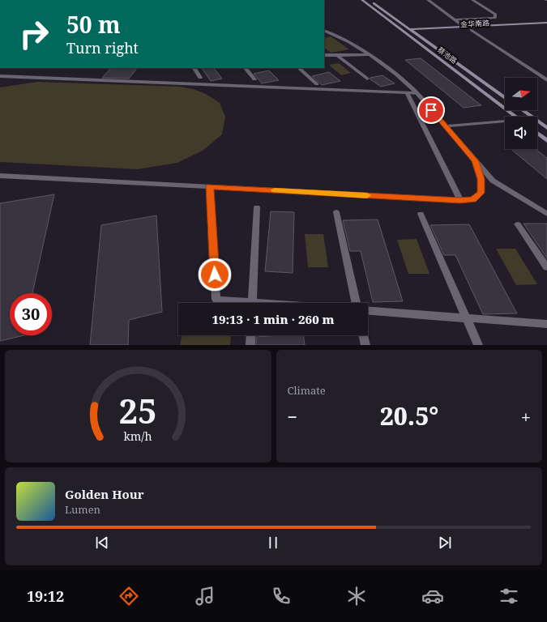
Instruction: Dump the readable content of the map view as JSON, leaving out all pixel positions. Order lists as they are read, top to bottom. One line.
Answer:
{"streets":{"street":["金华南路","蔡池路"]},"crossings":[["金华南路","蔡池路"]],"north":"right","page":{"turn":["50 m","Turn right"],"limit":"30","trip":"19:13 · 1 min · 260 m","tile":"Climate","heat":["−","20.5°","+"],"song":["Golden Hour","Lumen"],"tabs":"19:12","gauge":["25","km/h"]}}
